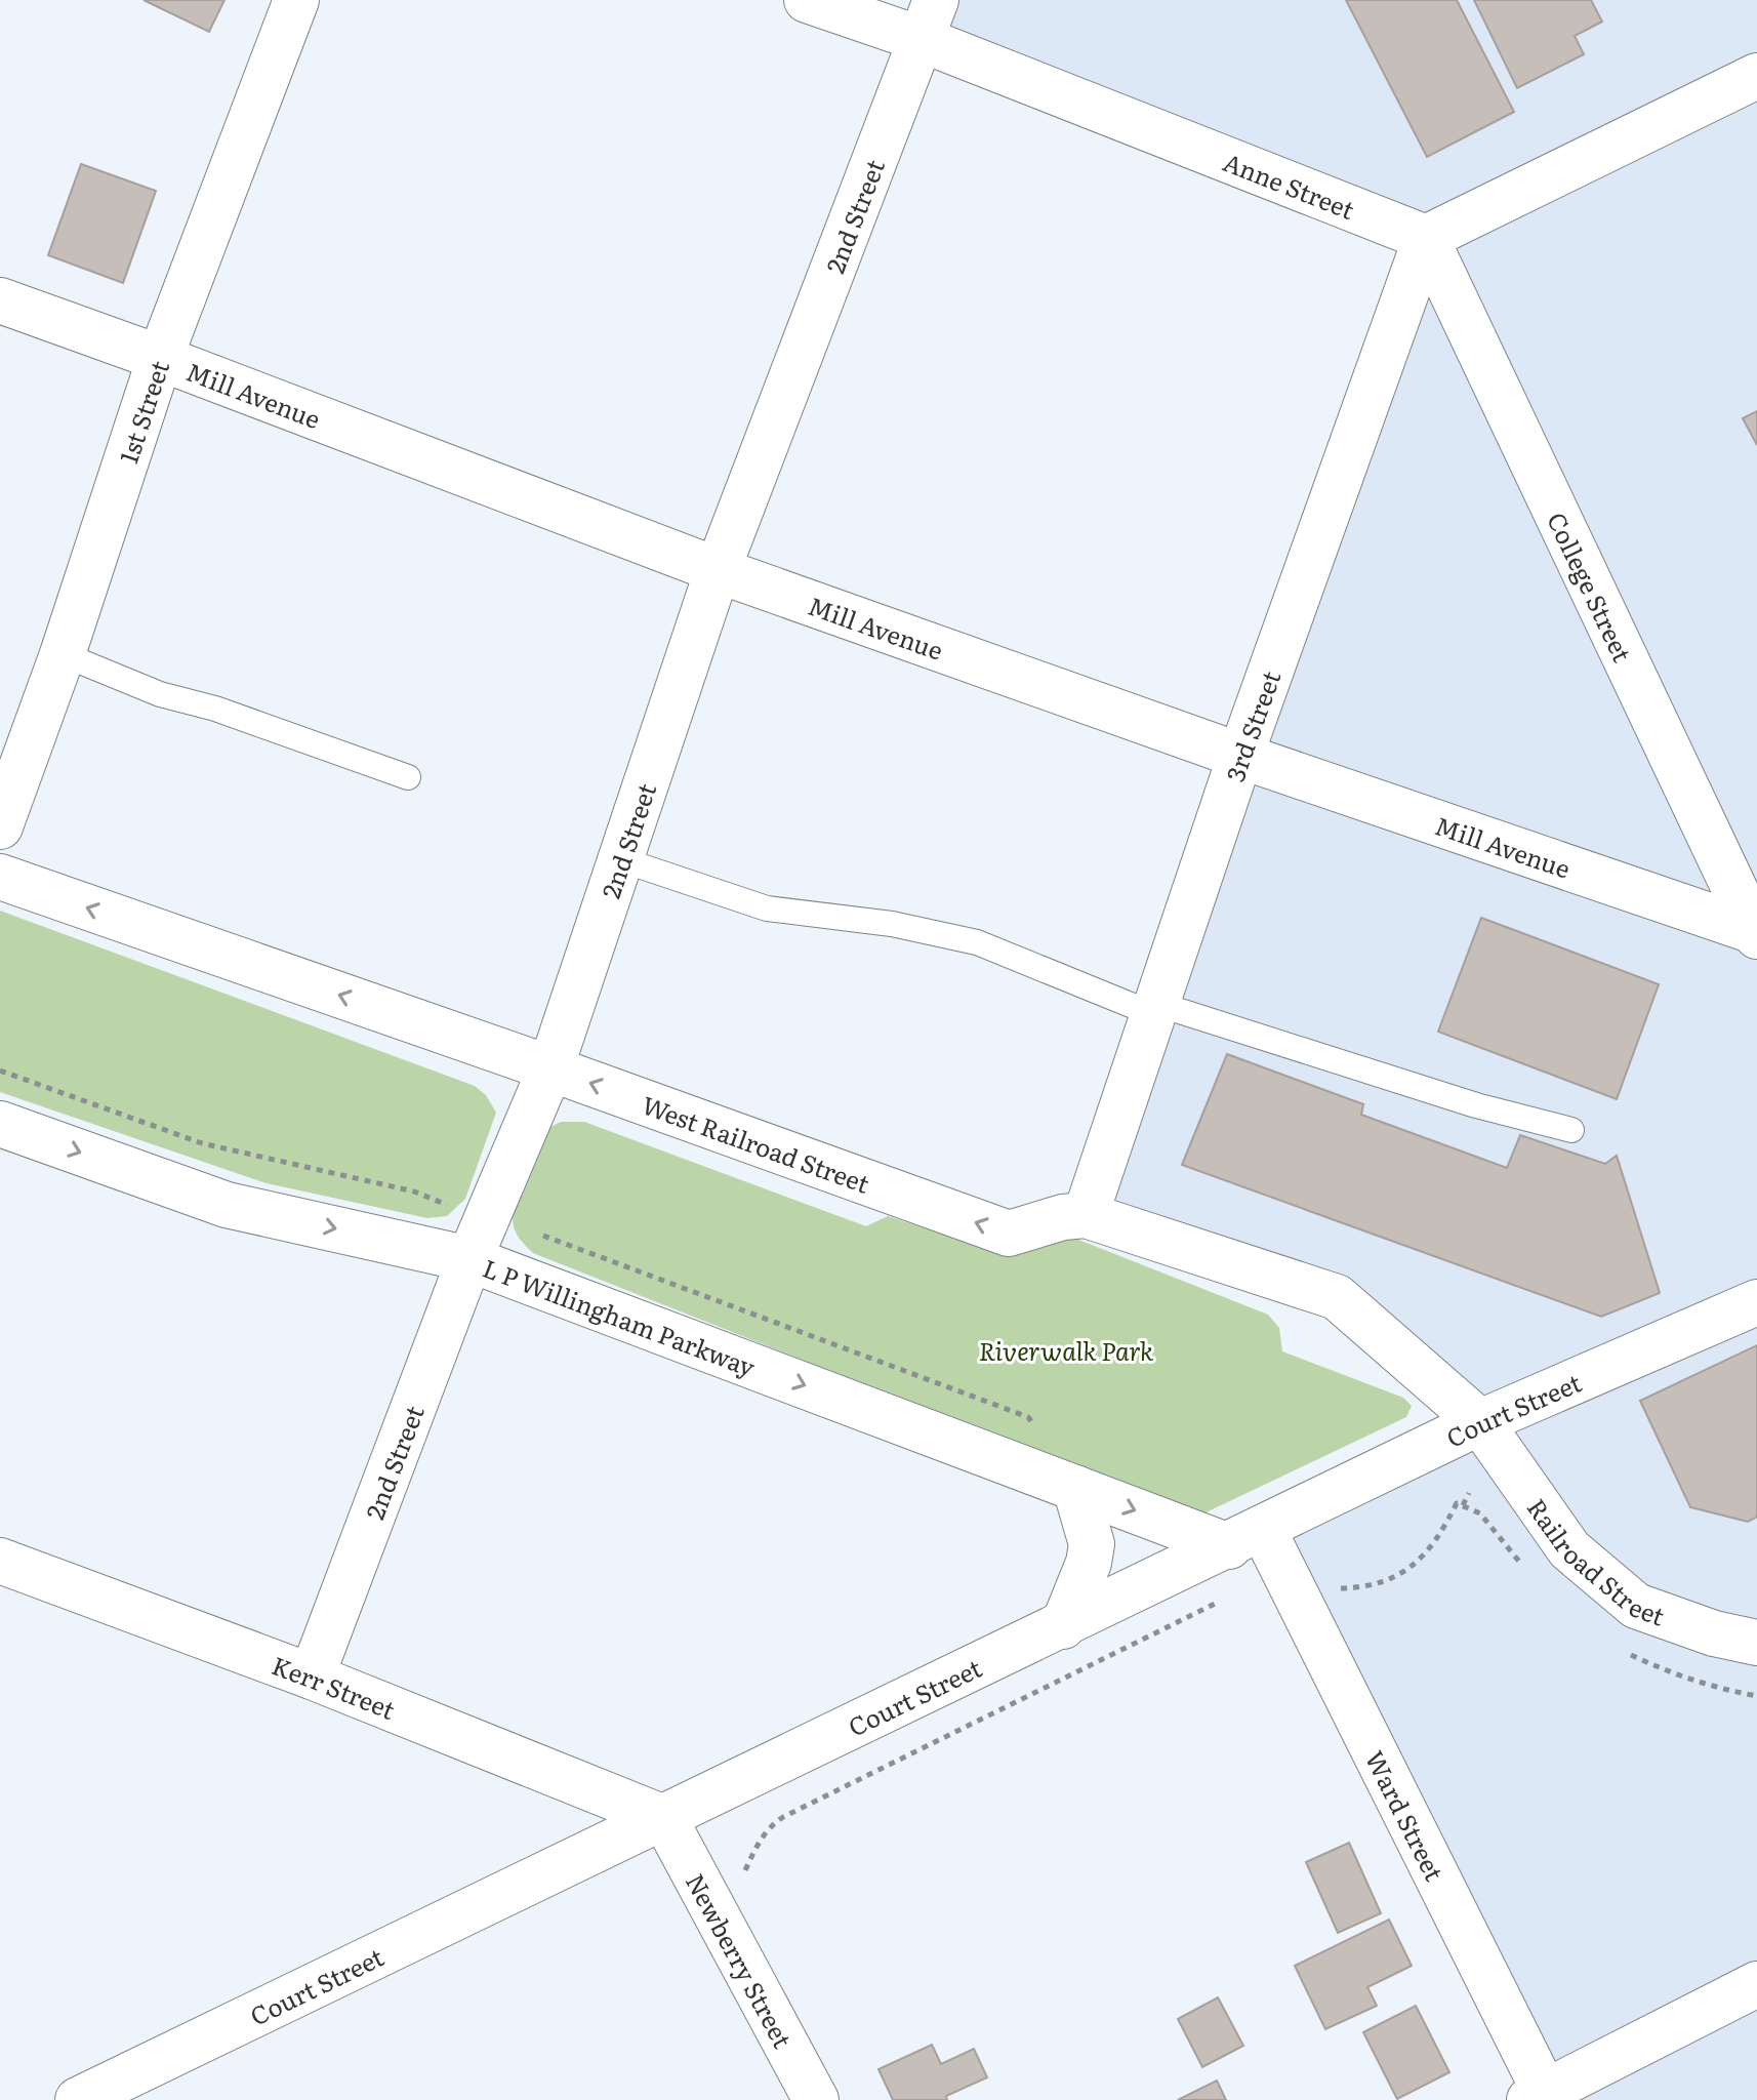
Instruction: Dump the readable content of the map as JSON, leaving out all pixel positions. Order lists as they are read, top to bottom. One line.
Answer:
{"streets":{"street":["Anne Street","2nd Street","Mill Avenue","1st Street","College Street","3rd Street","West Railroad Street","L P Willingham Parkway","Court Street","Railroad Street","Kerr Street","Ward Street","Newberry Street"]},"crossings":[["Anne Street","2nd Street"],["Anne Street","College Street"],["Anne Street","3rd Street"],["2nd Street","Mill Avenue"],["2nd Street","West Railroad Street"],["2nd Street","L P Willingham Parkway"],["2nd Street","Kerr Street"],["Mill Avenue","1st Street"],["Mill Avenue","College Street"],["Mill Avenue","3rd Street"],["College Street","3rd Street"],["3rd Street","West Railroad Street"],["West Railroad Street","Court Street"],["West Railroad Street","Railroad Street"],["L P Willingham Parkway","Court Street"],["L P Willingham Parkway","Ward Street"],["Court Street","Railroad Street"],["Court Street","Kerr Street"],["Court Street","Ward Street"],["Court Street","Newberry Street"],["Kerr Street","Newberry Street"]],"one_way":["West Railroad Street","L P Willingham Parkway"],"parks":["Riverwalk Park"]}
